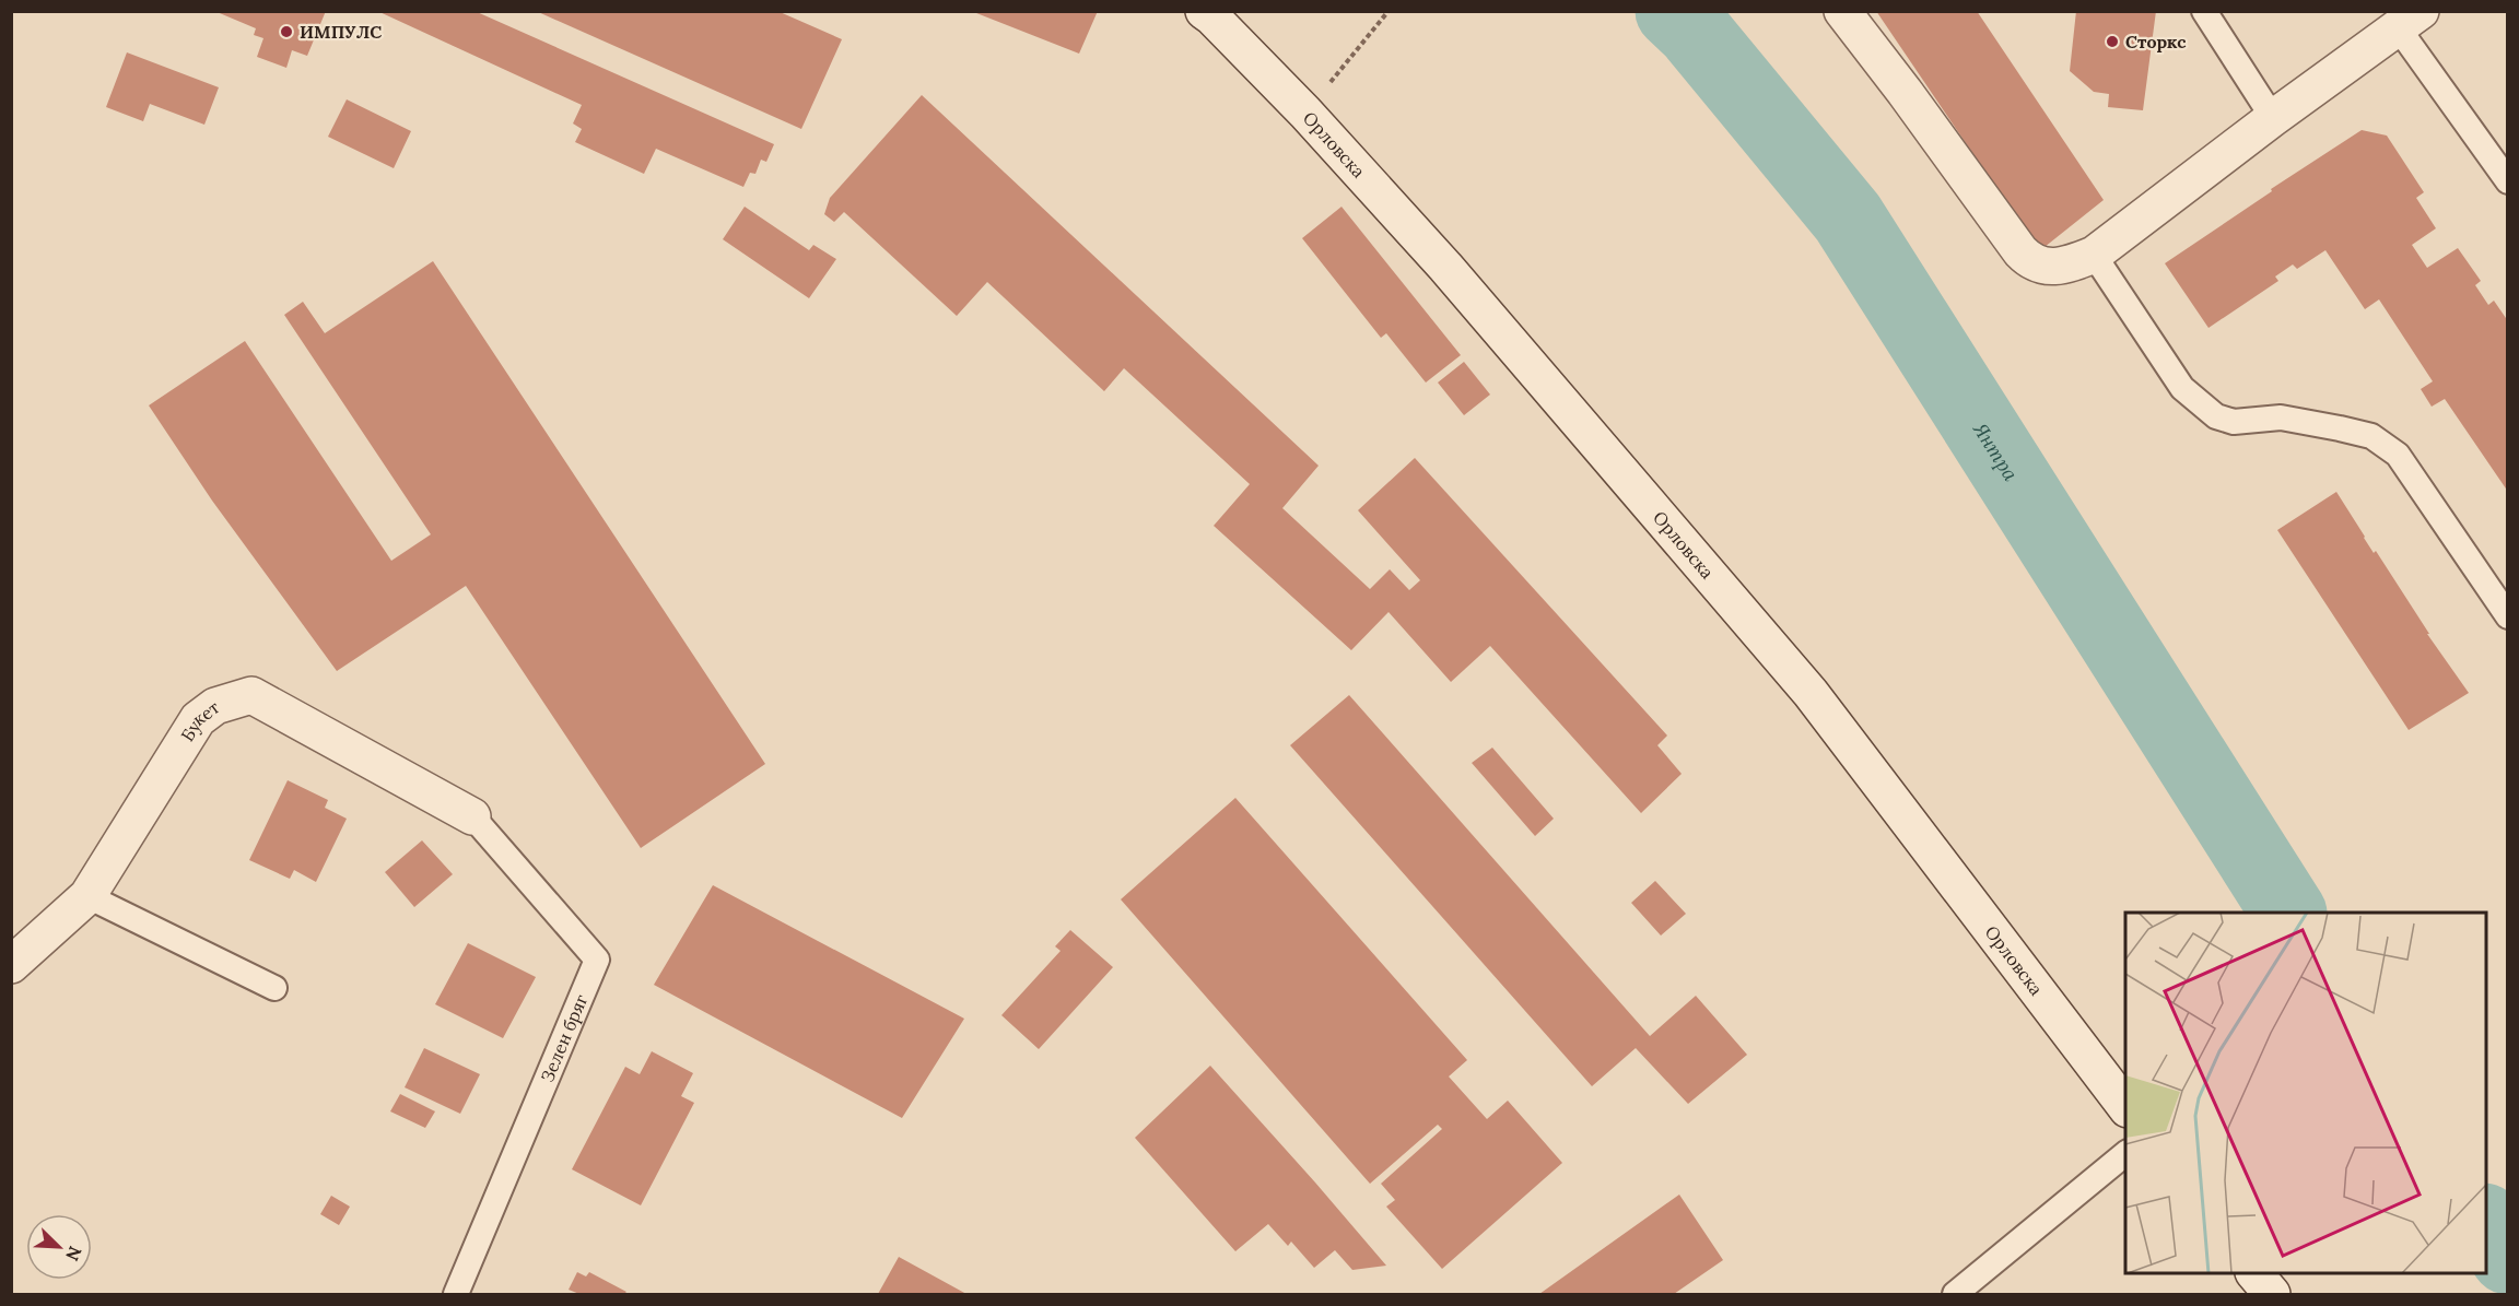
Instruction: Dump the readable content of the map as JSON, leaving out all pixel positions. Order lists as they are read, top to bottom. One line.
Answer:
{"streets":{"street":["Орловска","Букет"],"lane":["Зелен бряг"]},"crossings":[["Букет","Зелен бряг"]],"water":["Янтра"],"places":["ИМПУЛС","Сторкс"],"north":"bottom right"}
